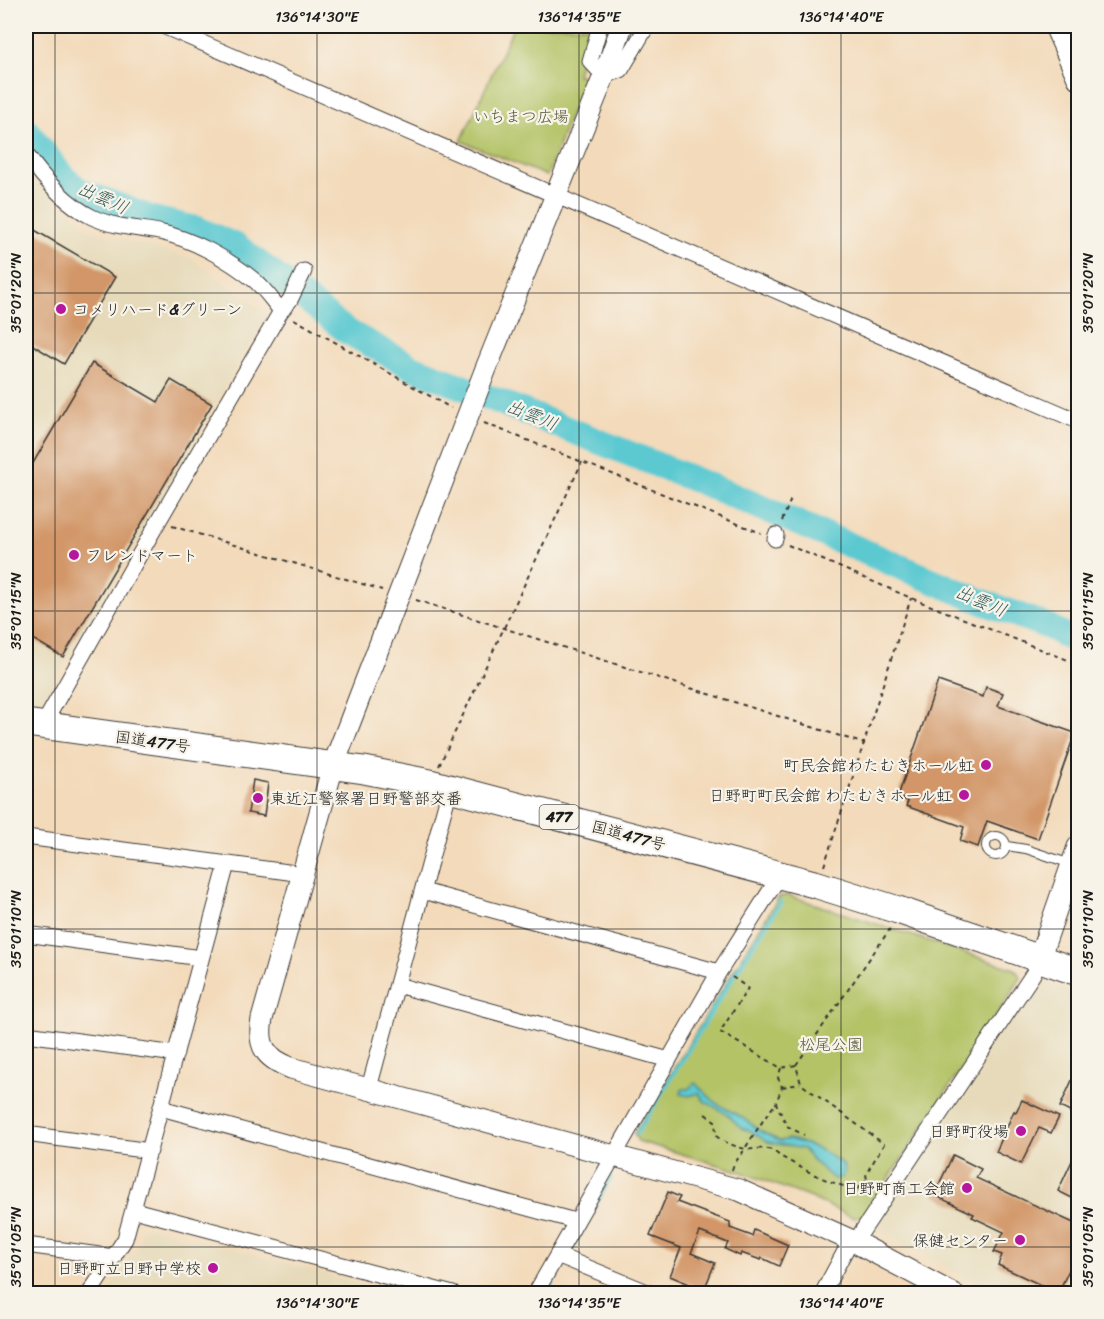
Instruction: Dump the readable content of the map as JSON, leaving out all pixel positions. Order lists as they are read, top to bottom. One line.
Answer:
{"streets":{"highway":["国道477号","477"]},"water":["出雲川"],"parks":["いちまつ広場","松尾公園"],"places":["コメリハード&グリーン","フレンドマート","町民会館わたむきホール虹","日野町町民会館 わたむきホール虹","東近江警察署日野警部交番","日野町役場","日野町商工会館","保健センター","日野町立日野中学校"],"coordinates":["136°14'30\"E","136°14'35\"E","136°14'40\"E","35°01'20\"N","35°01'15\"N","35°01'10\"N","35°01'05\"N"]}
